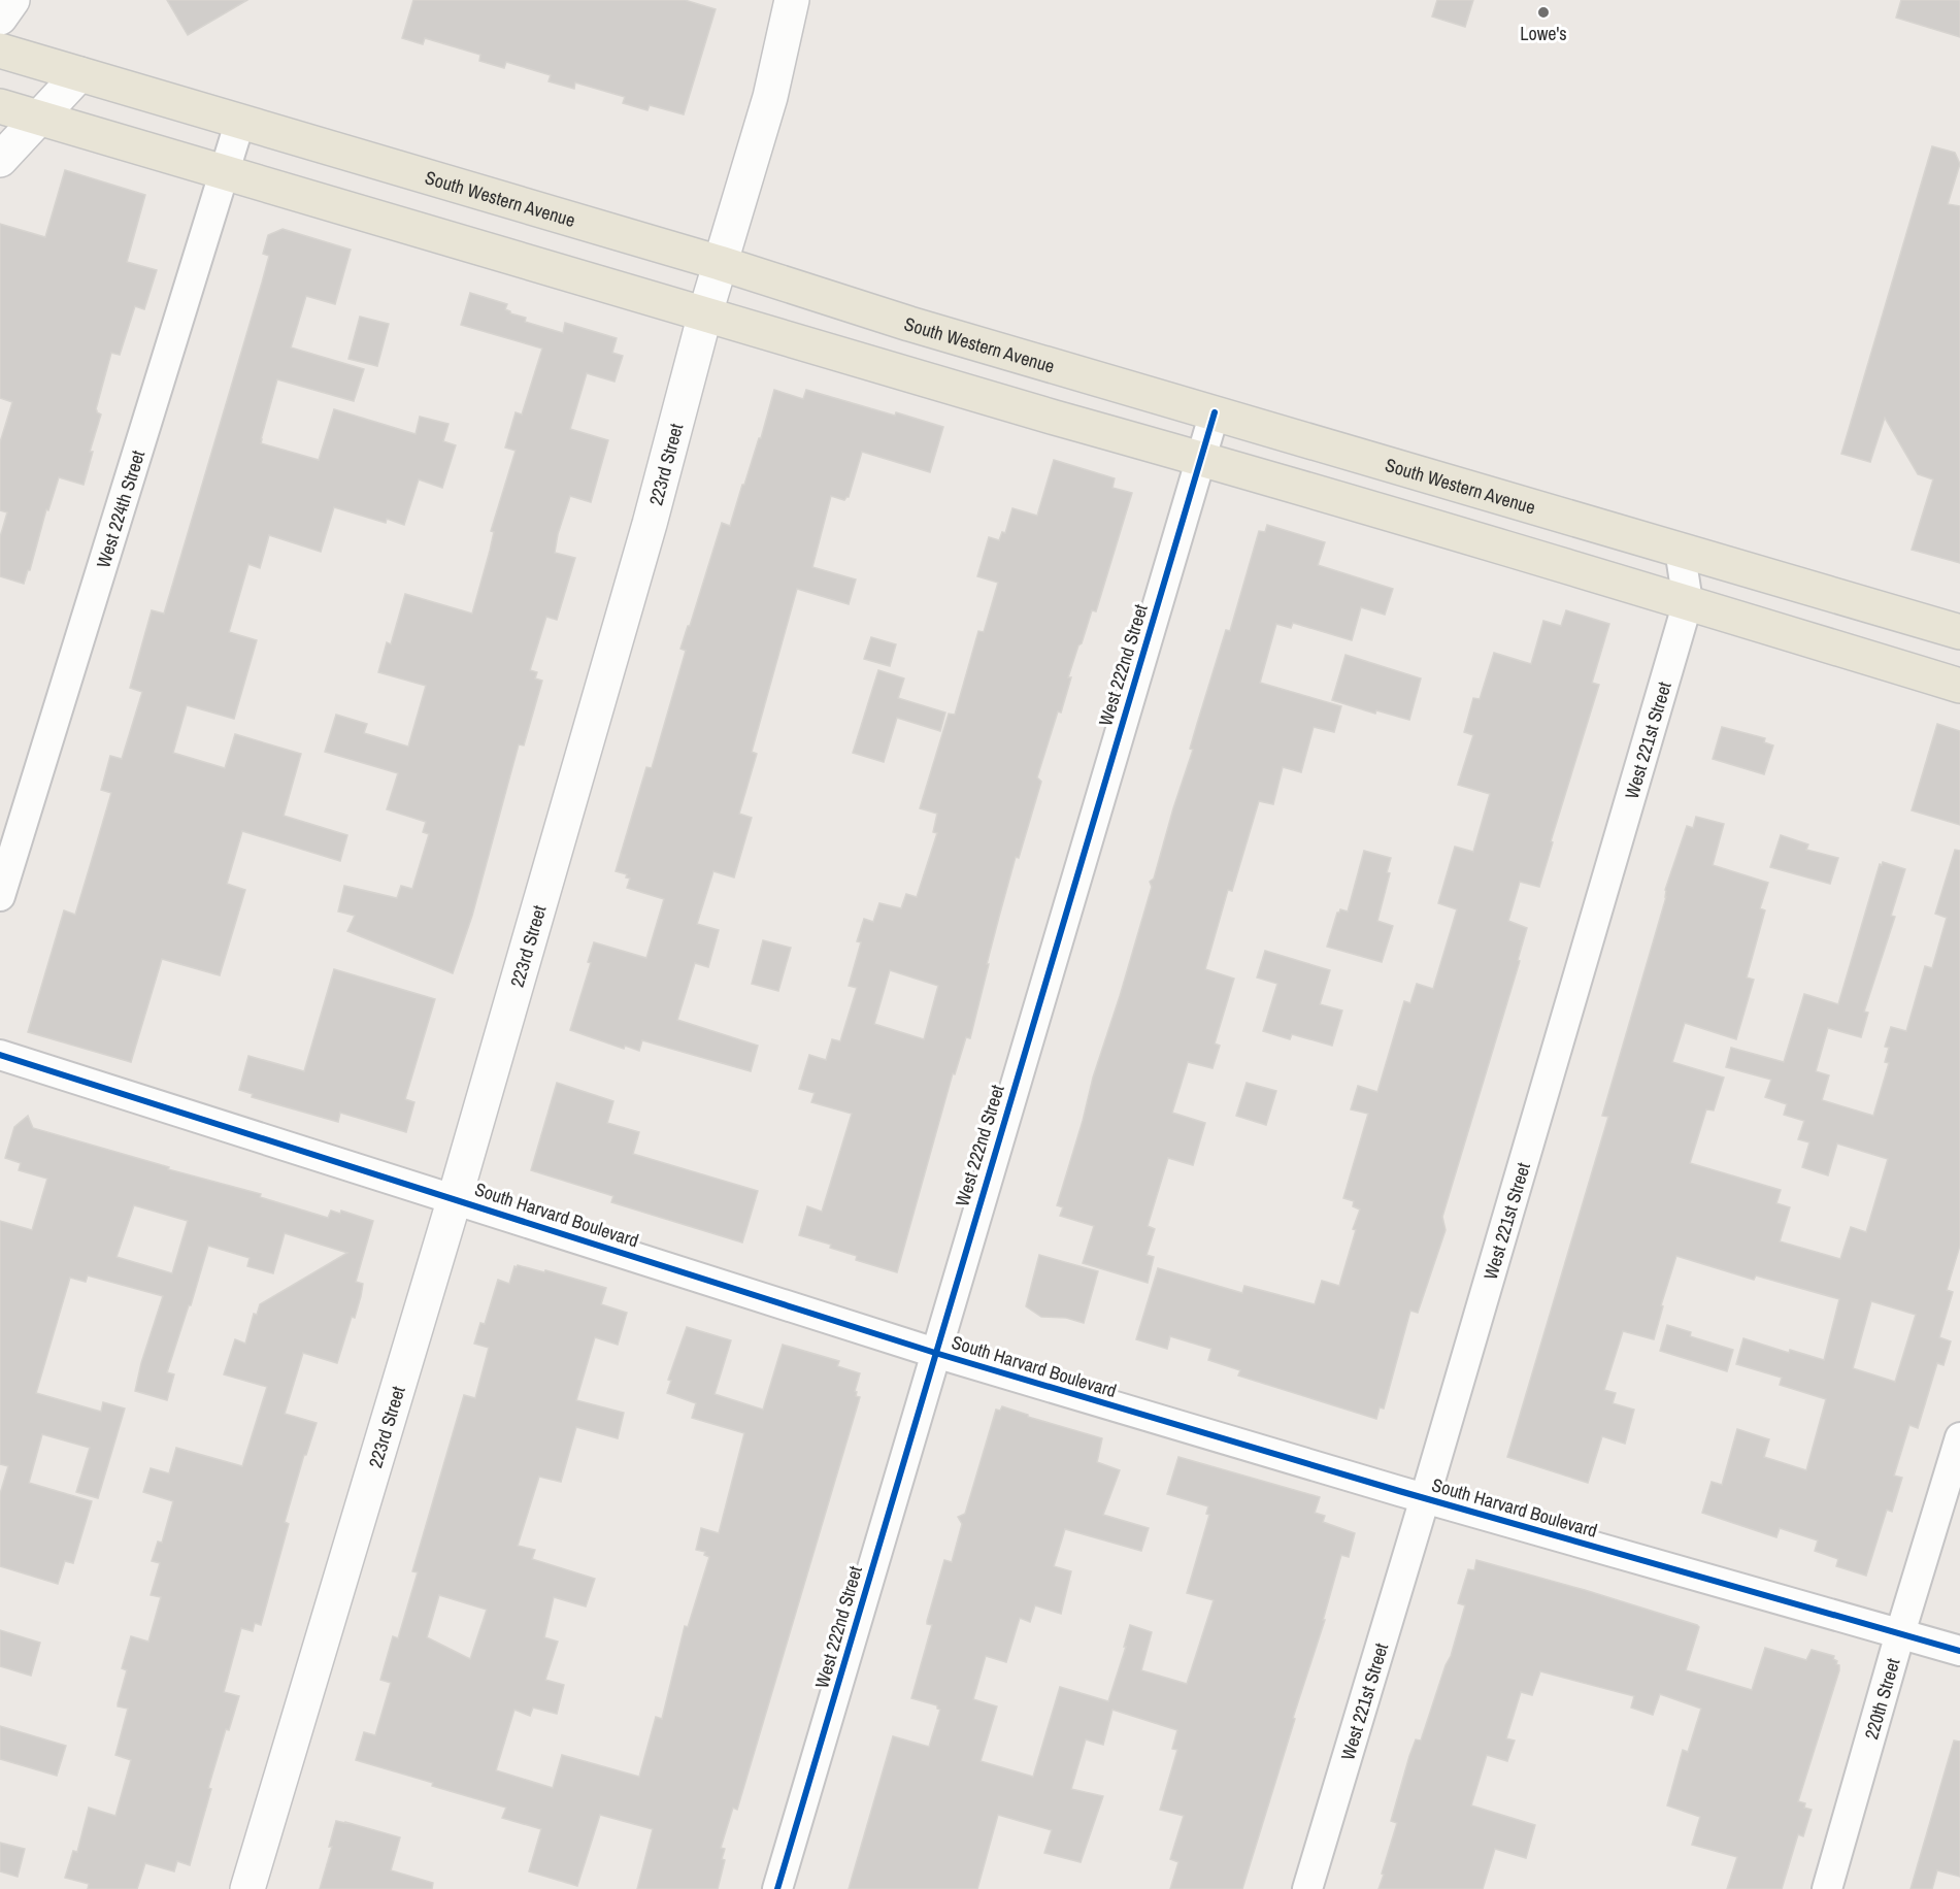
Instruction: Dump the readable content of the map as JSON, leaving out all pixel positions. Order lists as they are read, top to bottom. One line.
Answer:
{"streets":{"main road":["South Western Avenue","223rd Street"],"street":["West 224th Street","West 222nd Street","West 221st Street","South Harvard Boulevard","220th Street"]},"crossings":[["South Western Avenue","223rd Street"],["South Western Avenue","West 224th Street"],["South Western Avenue","West 222nd Street"],["South Western Avenue","West 221st Street"],["223rd Street","South Harvard Boulevard"],["West 222nd Street","South Harvard Boulevard"],["West 221st Street","South Harvard Boulevard"],["South Harvard Boulevard","220th Street"]],"places":["Lowe's"]}
